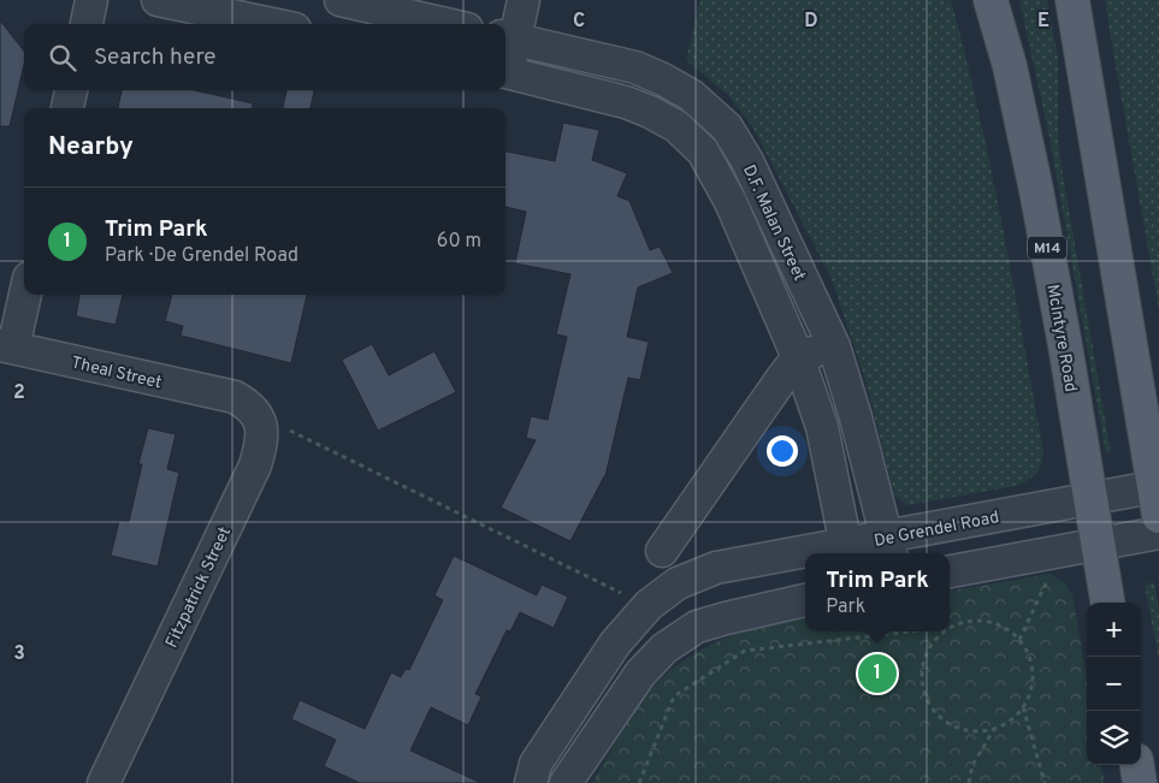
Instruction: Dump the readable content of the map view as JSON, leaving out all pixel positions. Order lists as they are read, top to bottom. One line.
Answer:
{"streets":{"main road":["M14","McIntyre Road"],"street":["D.F. Malan Street","Theal Street","De Grendel Road","Fitzpatrick Street"]},"crossings":[["D.F. Malan Street","De Grendel Road"],["McIntyre Road","De Grendel Road"],["Theal Street","Fitzpatrick Street"]],"page":{"search":"Search here","heading":"Nearby","list":[{"mark":"1","name":"Trim Park","note":"Park · De Grendel Road","value":"60 m"}],"popup":["Trim Park","Park"],"map_buttons":["+","−"],"pins":"1"},"grid":{"columns":["C","D","E"],"rows":["2","3"]}}
